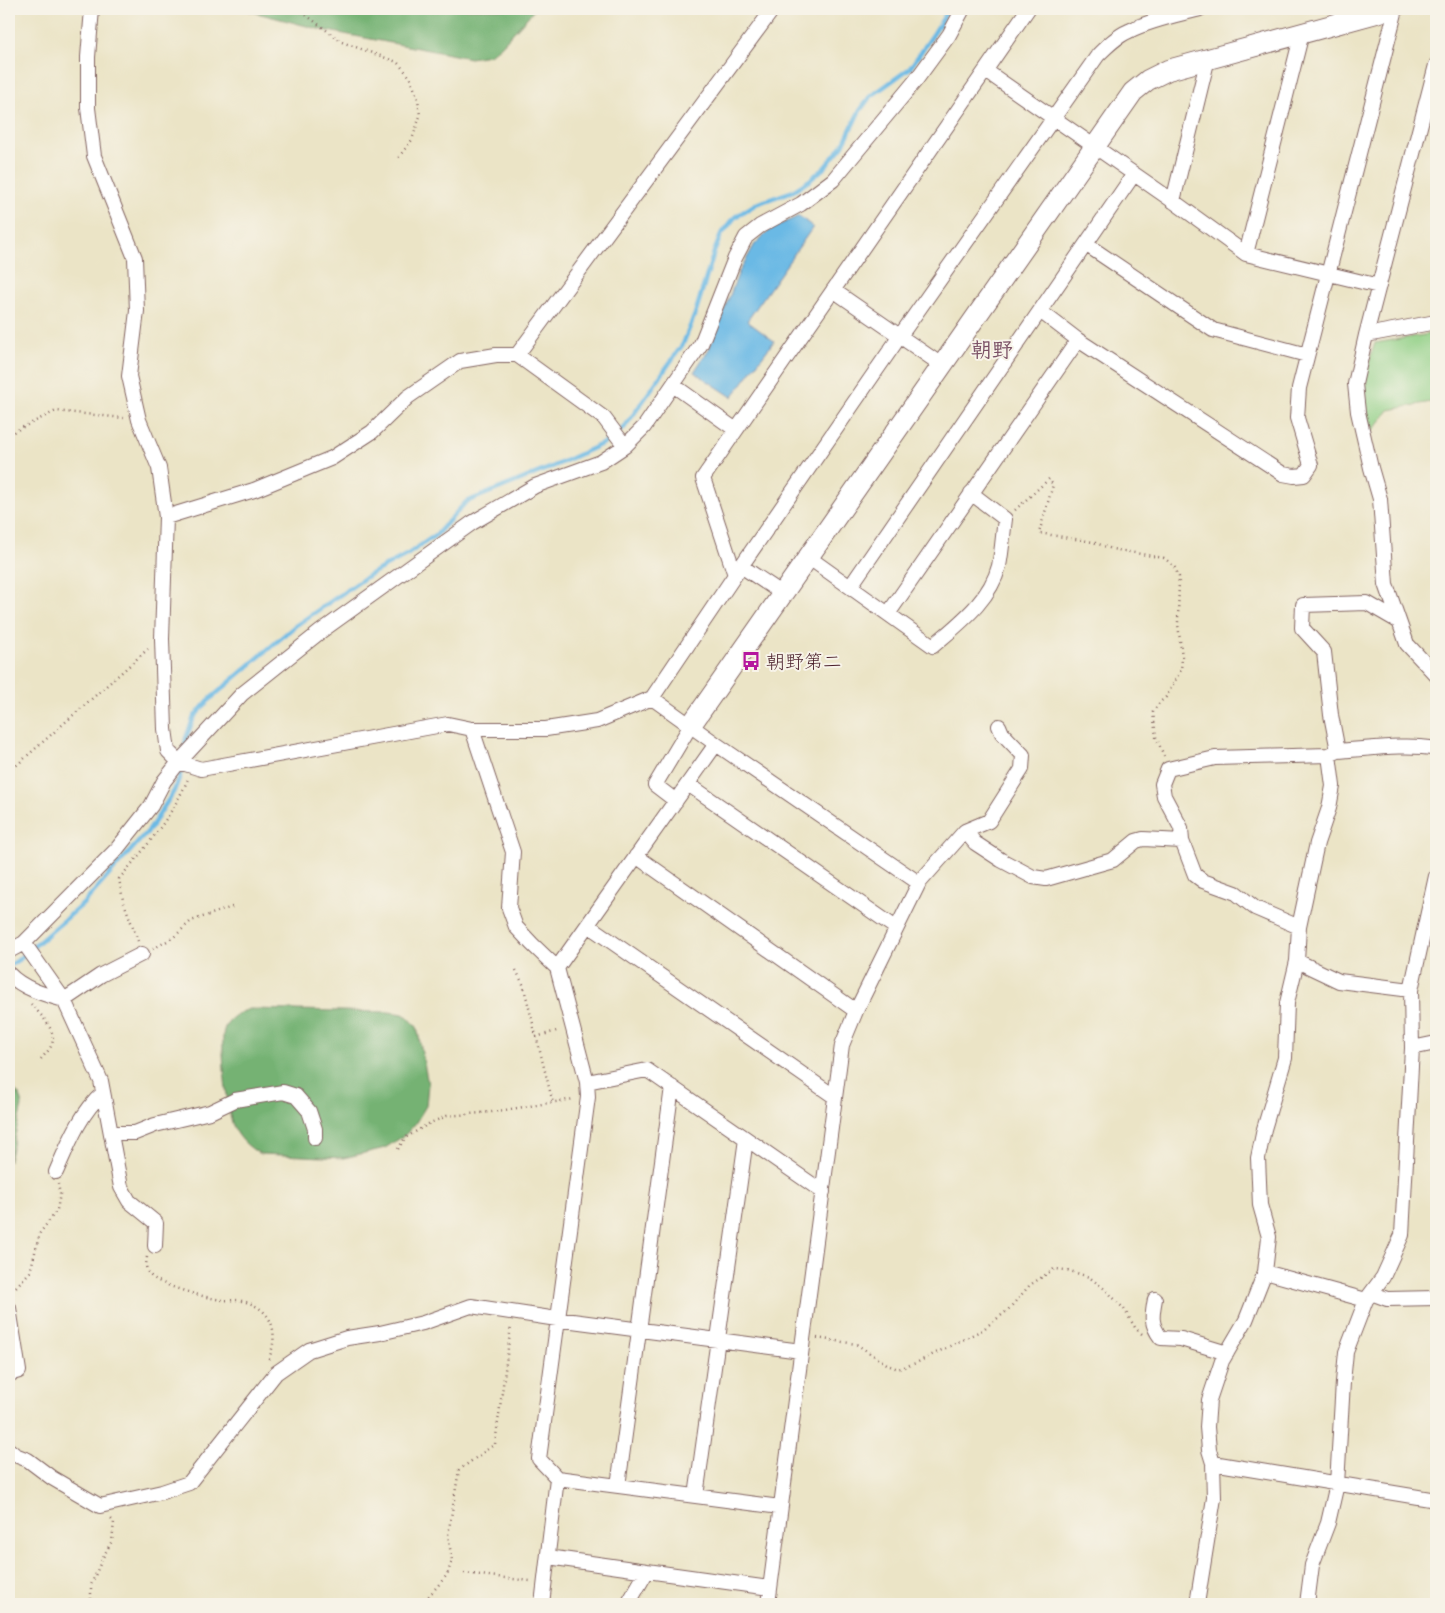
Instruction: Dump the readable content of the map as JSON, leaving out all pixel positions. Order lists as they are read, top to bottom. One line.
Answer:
{"districts":["朝野"],"places":{"bus stop":["朝野第二"]}}
